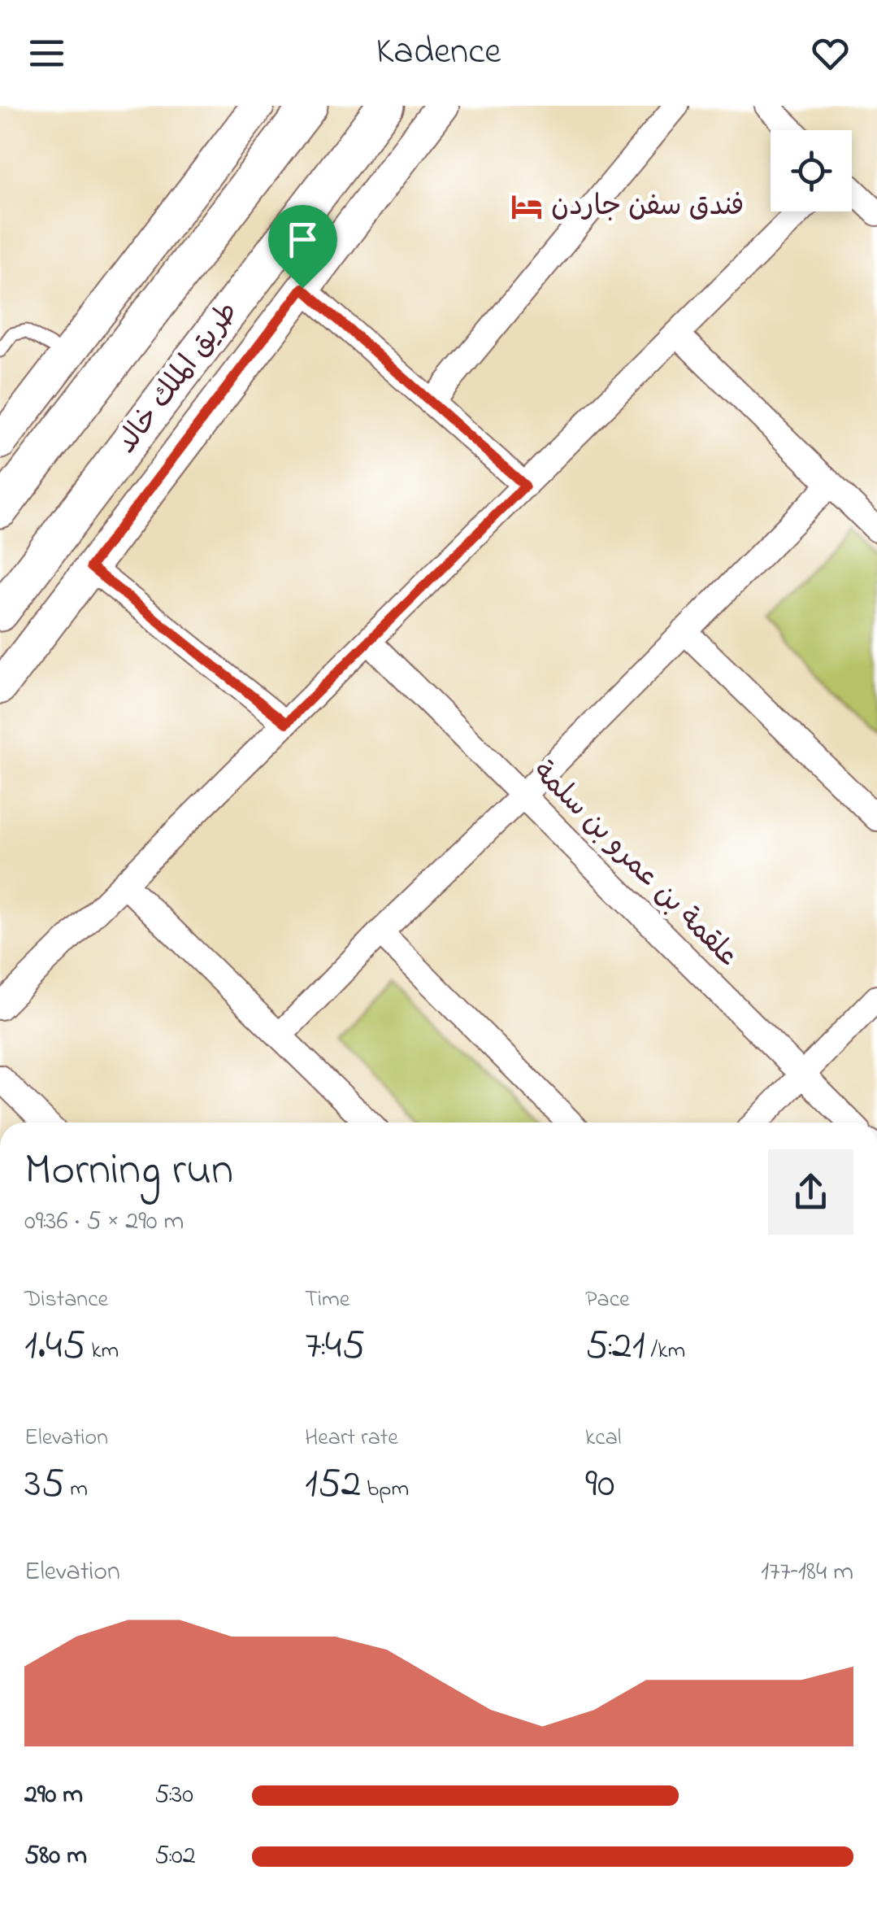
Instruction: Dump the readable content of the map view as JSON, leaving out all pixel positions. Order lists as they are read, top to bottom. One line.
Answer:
{"streets":{"main road":["طريق الملك خالد"],"street":["علقمة بن عمرو بن سلمة"]},"places":{"hotel":["فندق سفن جاردن"]},"page":{"header":"Kadence","heading":["Morning run","09:36 · 5 × 290 m"],"stats":[["Distance","1.45 km"],["Time","7:45"],["Pace","5:21 /km"],["Elevation","35 m"],["Heart rate","152 bpm"],["kcal","90"]],"chart":["Elevation","177–184 m"],"list":[{"name":"290 m","note":"5:30"},{"name":"580 m","note":"5:02"}]}}
